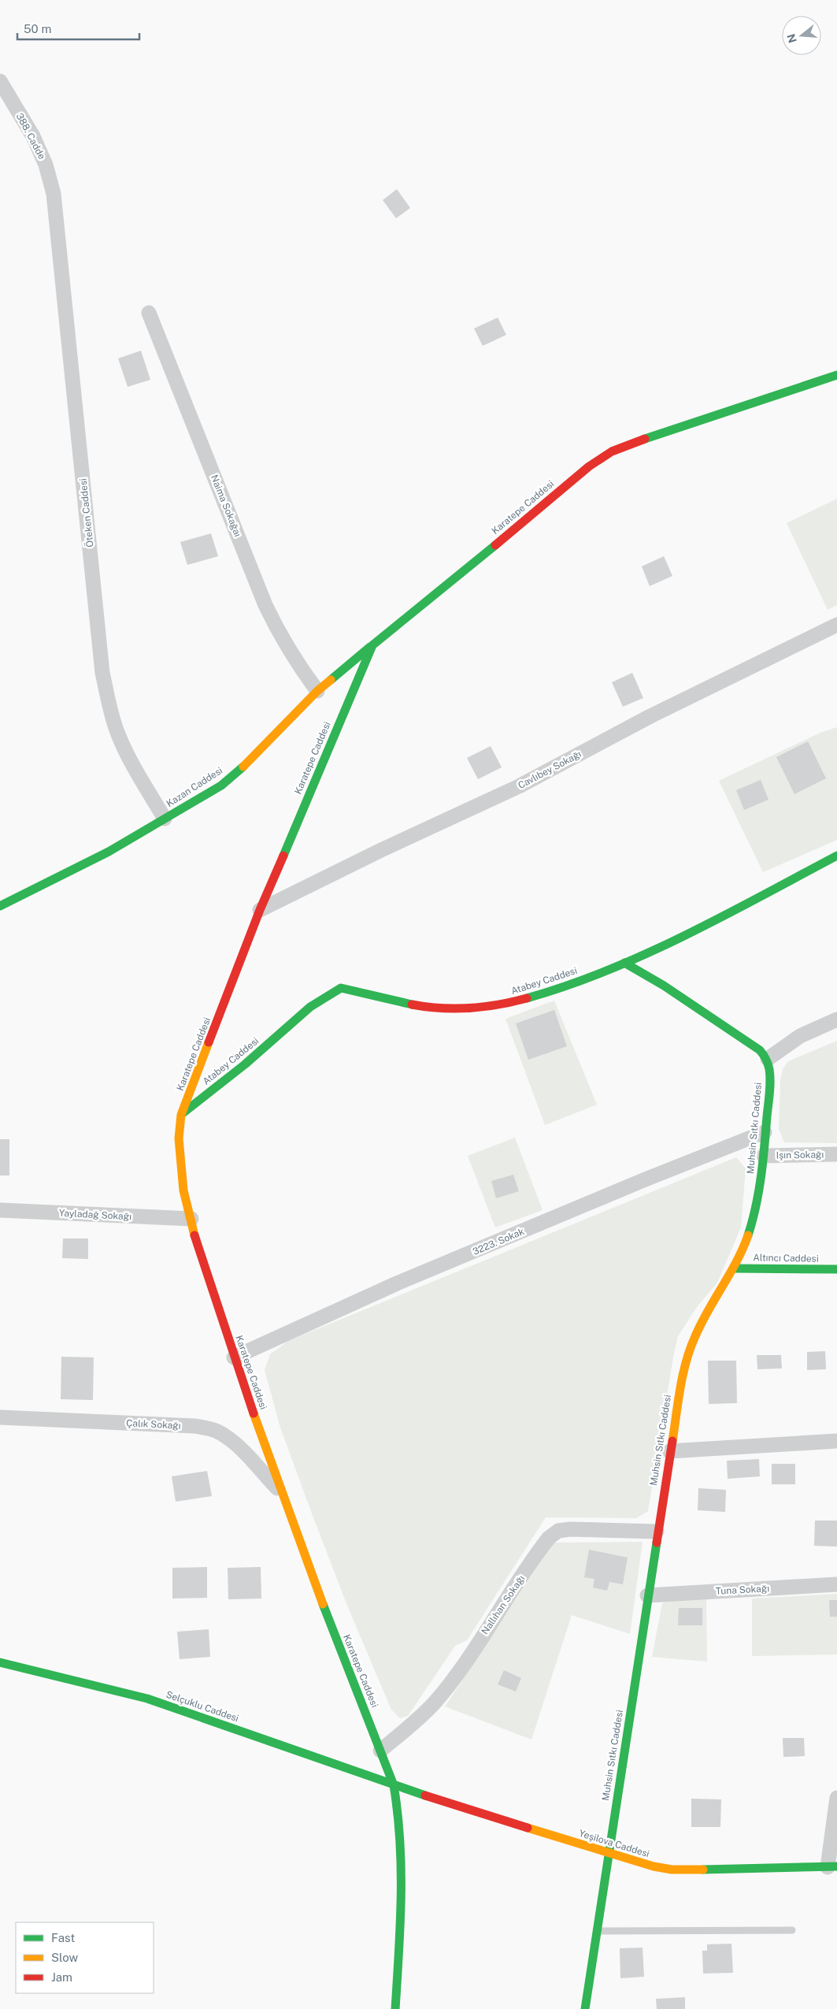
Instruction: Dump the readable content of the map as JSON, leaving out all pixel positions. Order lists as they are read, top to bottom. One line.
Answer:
{"streets":{"street":["388. Cadde","Naima Sokağaı","Karatepe Caddesi","Öteken Caddesi","Cavlıbey Sokağı","Kazan Caddesi","Atabey Caddesi","Muhsin Sıtkı Caddesi","Işın Sokağı","Yayladağ Sokağı","3223. Sokak","Altıncı Caddesi","Çalık Sokağı","Tuna Sokağı","Nallıhan Sokağı","Selçuklu Caddesi","Yeşilova Caddesi"]},"crossings":[["388. Cadde","Öteken Caddesi"],["Naima Sokağaı","Kazan Caddesi"],["Karatepe Caddesi","Cavlıbey Sokağı"],["Karatepe Caddesi","Kazan Caddesi"],["Karatepe Caddesi","Atabey Caddesi"],["Karatepe Caddesi","Yayladağ Sokağı"],["Karatepe Caddesi","3223. Sokak"],["Karatepe Caddesi","Çalık Sokağı"],["Karatepe Caddesi","Nallıhan Sokağı"],["Karatepe Caddesi","Selçuklu Caddesi"],["Karatepe Caddesi","Yeşilova Caddesi"],["Öteken Caddesi","Kazan Caddesi"],["Muhsin Sıtkı Caddesi","Işın Sokağı"],["Muhsin Sıtkı Caddesi","3223. Sokak"],["Muhsin Sıtkı Caddesi","Altıncı Caddesi"],["Muhsin Sıtkı Caddesi","Tuna Sokağı"],["Muhsin Sıtkı Caddesi","Nallıhan Sokağı"],["Muhsin Sıtkı Caddesi","Yeşilova Caddesi"],["Selçuklu Caddesi","Yeşilova Caddesi"]],"legend":["Fast","Slow","Jam"],"scale_bar":"50 m","north":"left"}
